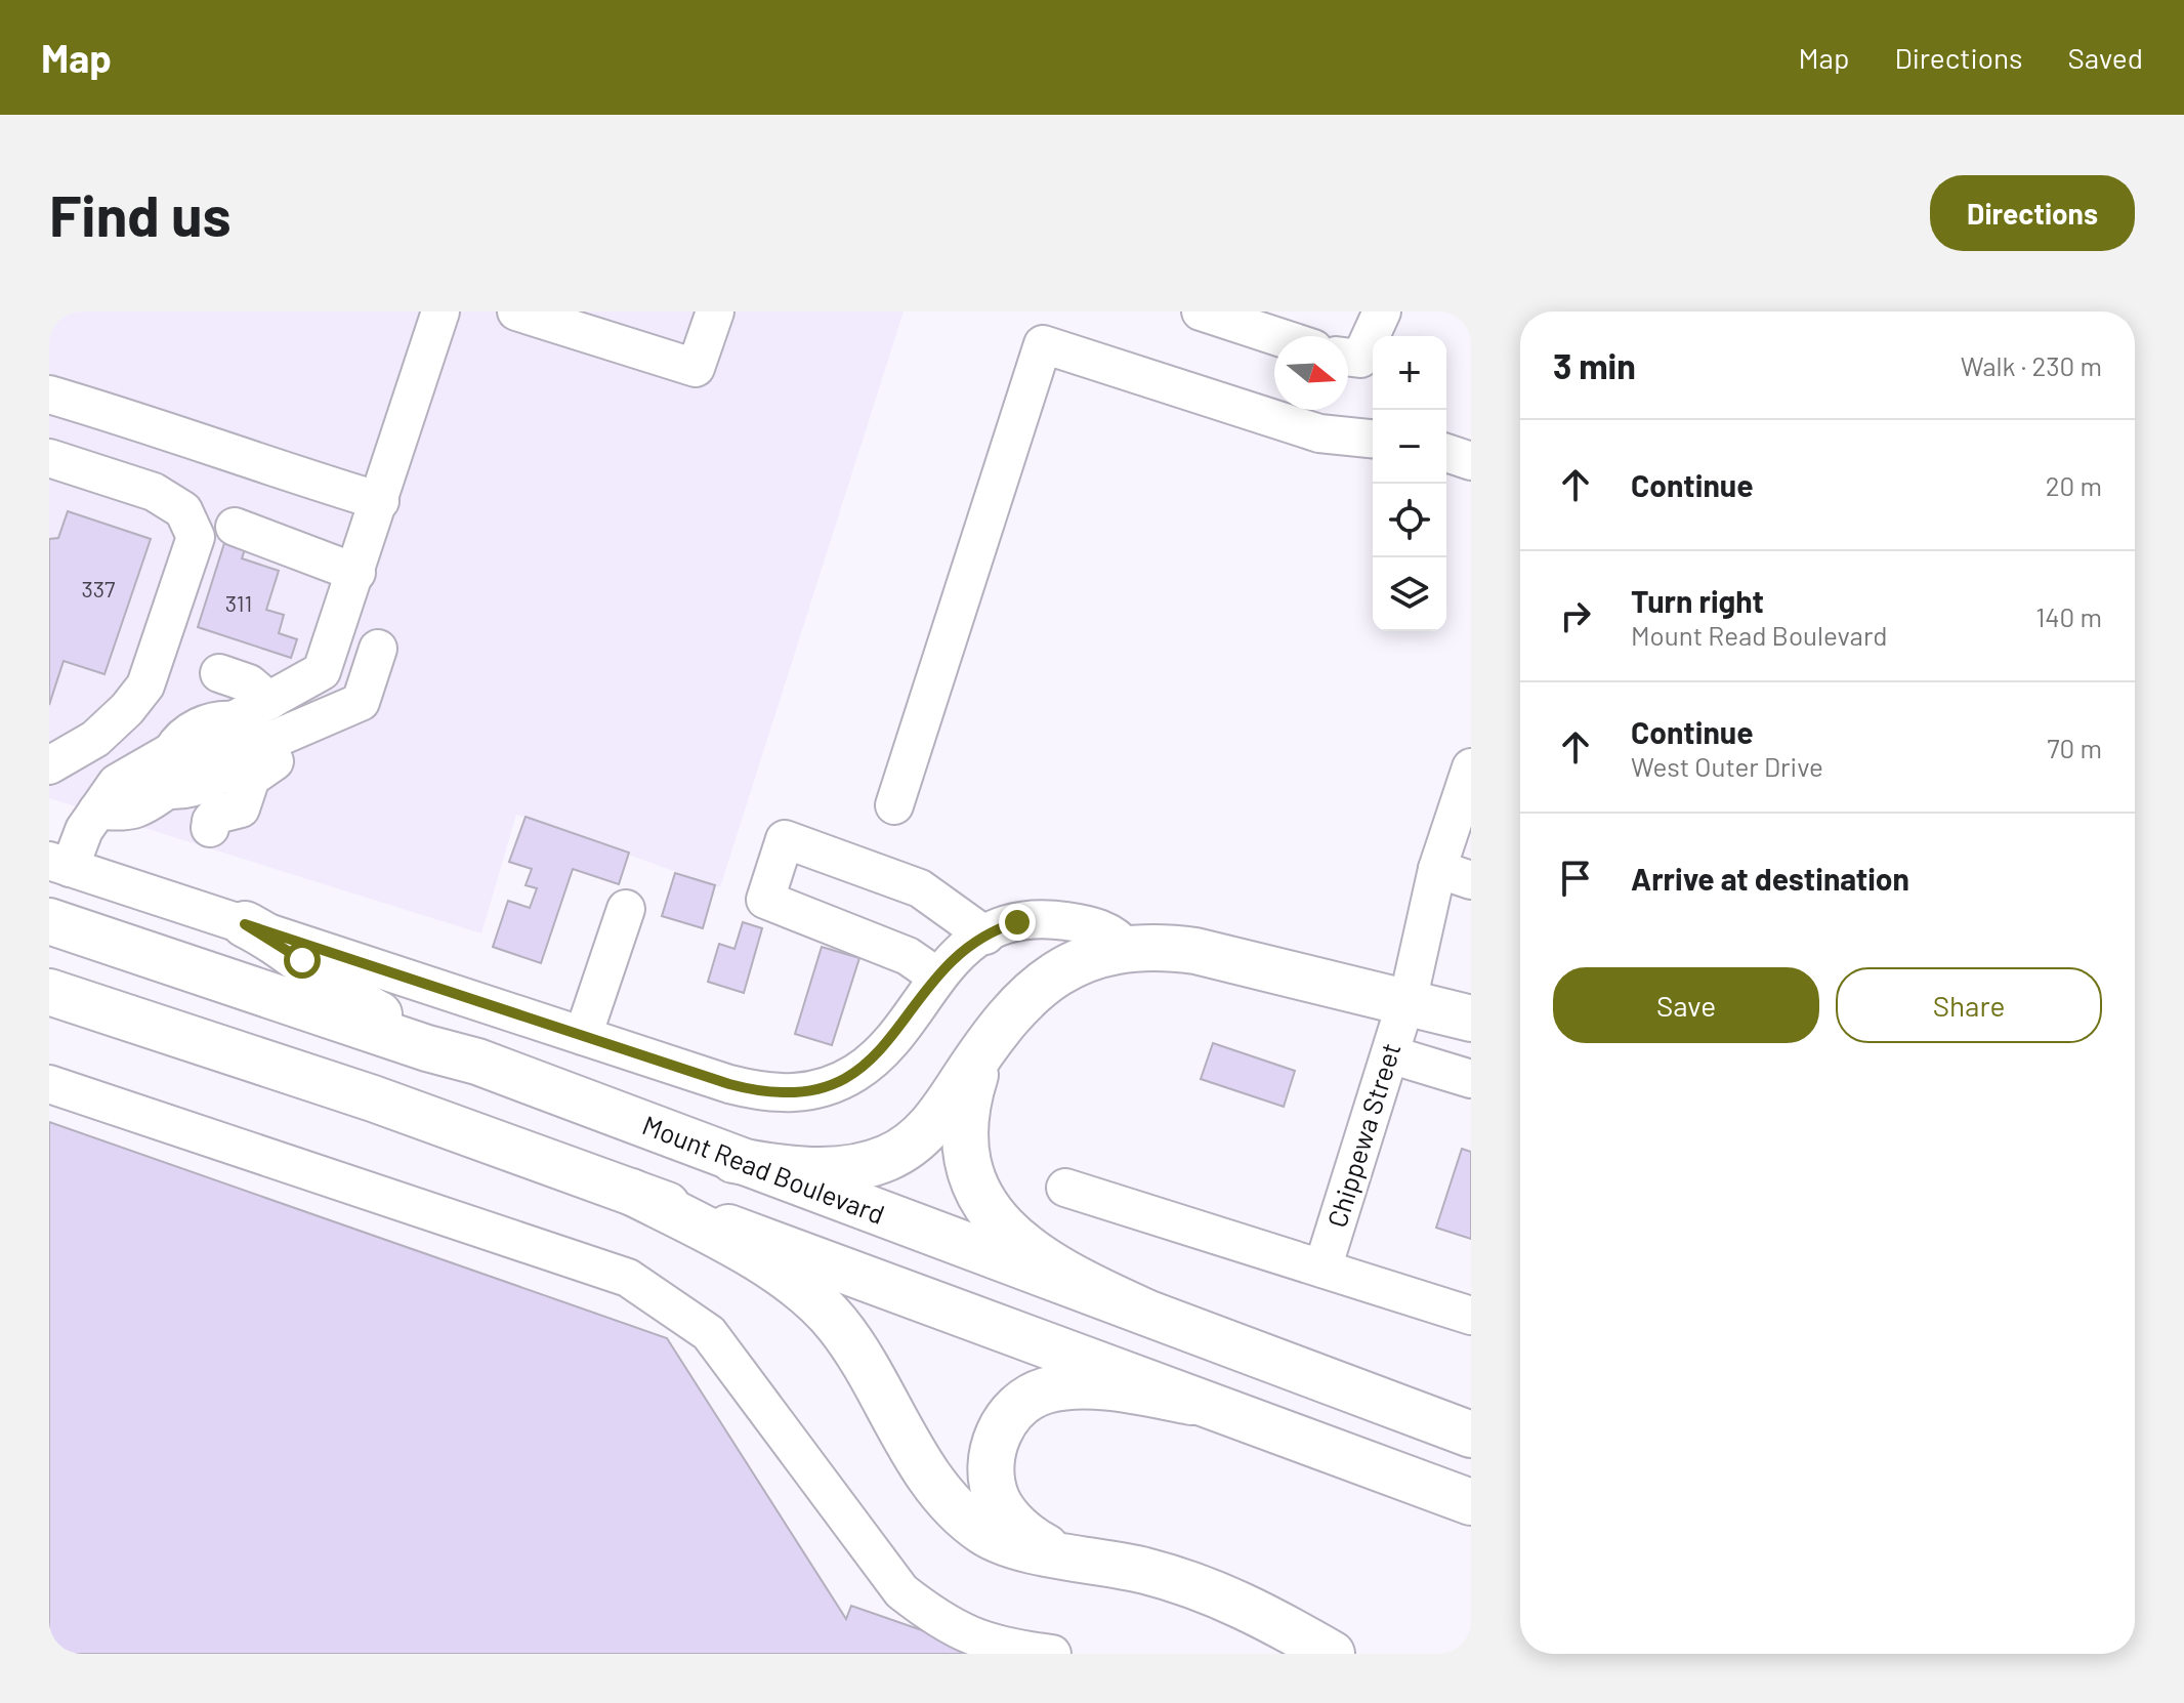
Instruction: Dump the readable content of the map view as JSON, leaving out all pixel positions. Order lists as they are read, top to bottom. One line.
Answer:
{"streets":{"main road":["Mount Read Boulevard"],"street":["Chippewa Street"]},"house_numbers":["337","311"],"north":"right","page":{"header":"Map","nav":["Map","Directions","Saved"],"buttons":["Directions",["Save","Share"]],"title":"Find us","heading":["3 min","Walk · 230 m"],"map_buttons":["+","−"],"list":[["Continue","20 m"],["Turn right","Mount Read Boulevard","140 m"],["Continue","West Outer Drive","70 m"],"Arrive at destination"]}}
